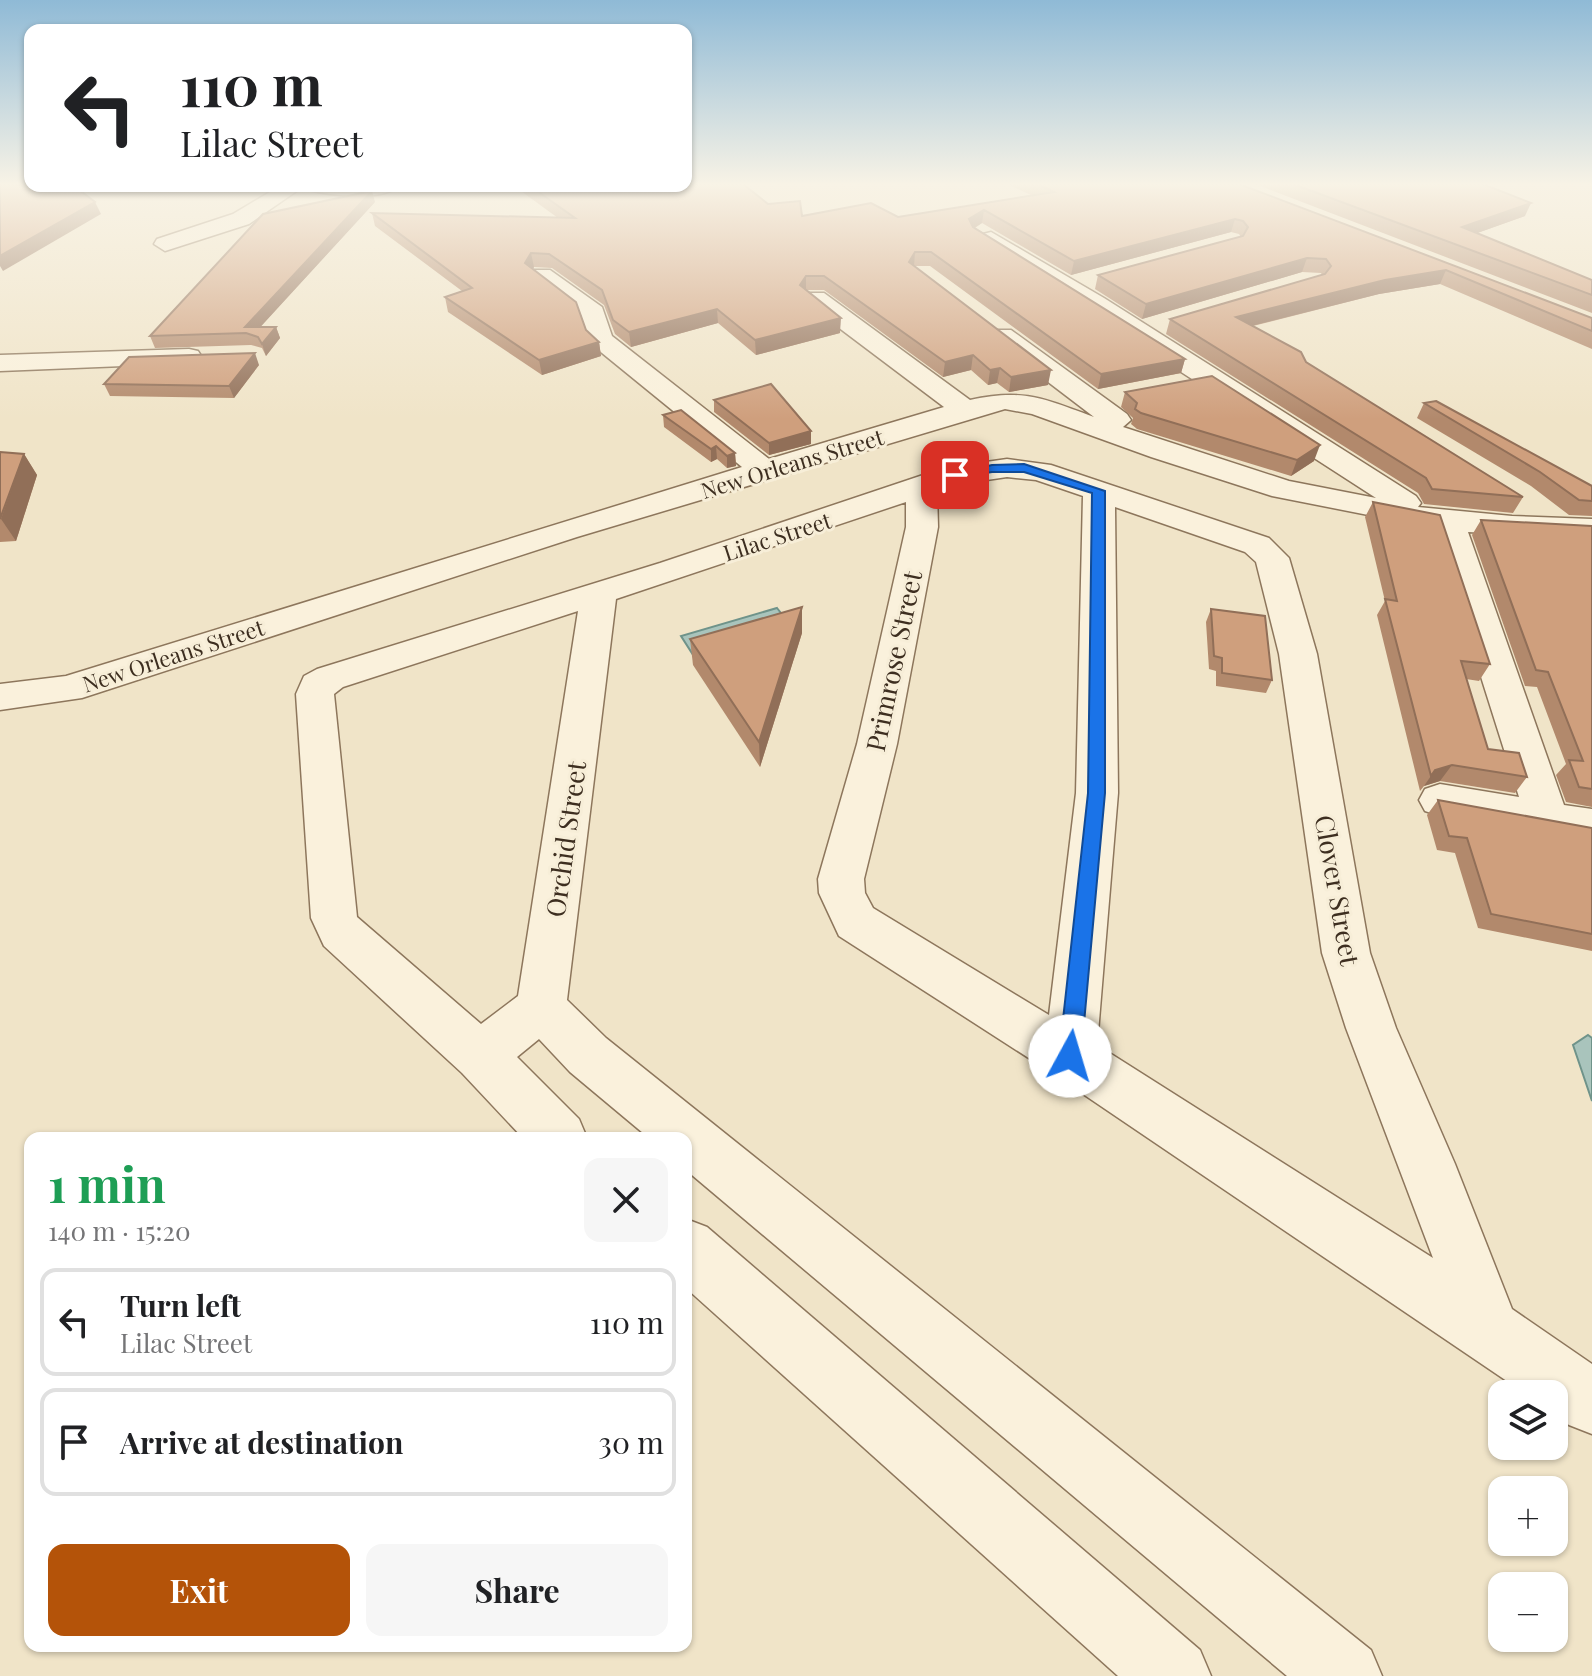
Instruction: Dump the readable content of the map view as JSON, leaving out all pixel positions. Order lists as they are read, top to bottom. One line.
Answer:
{"streets":{"street":["New Orleans Street","Lilac Street","Primrose Street","Orchid Street","Clover Street"]},"crossings":[["New Orleans Street","Lilac Street"],["New Orleans Street","Orchid Street"],["Lilac Street","Primrose Street"],["Lilac Street","Orchid Street"],["Lilac Street","Clover Street"],["Primrose Street","Clover Street"]],"page":{"turn":["110 m","Lilac Street"],"heading":["1 min","140 m · 15:20"],"list":[{"name":"Turn left","note":"Lilac Street","value":"110 m"},{"name":"Arrive at destination","value":"30 m"}],"map_buttons":["+","−"],"buttons":["Exit","Share"]}}
